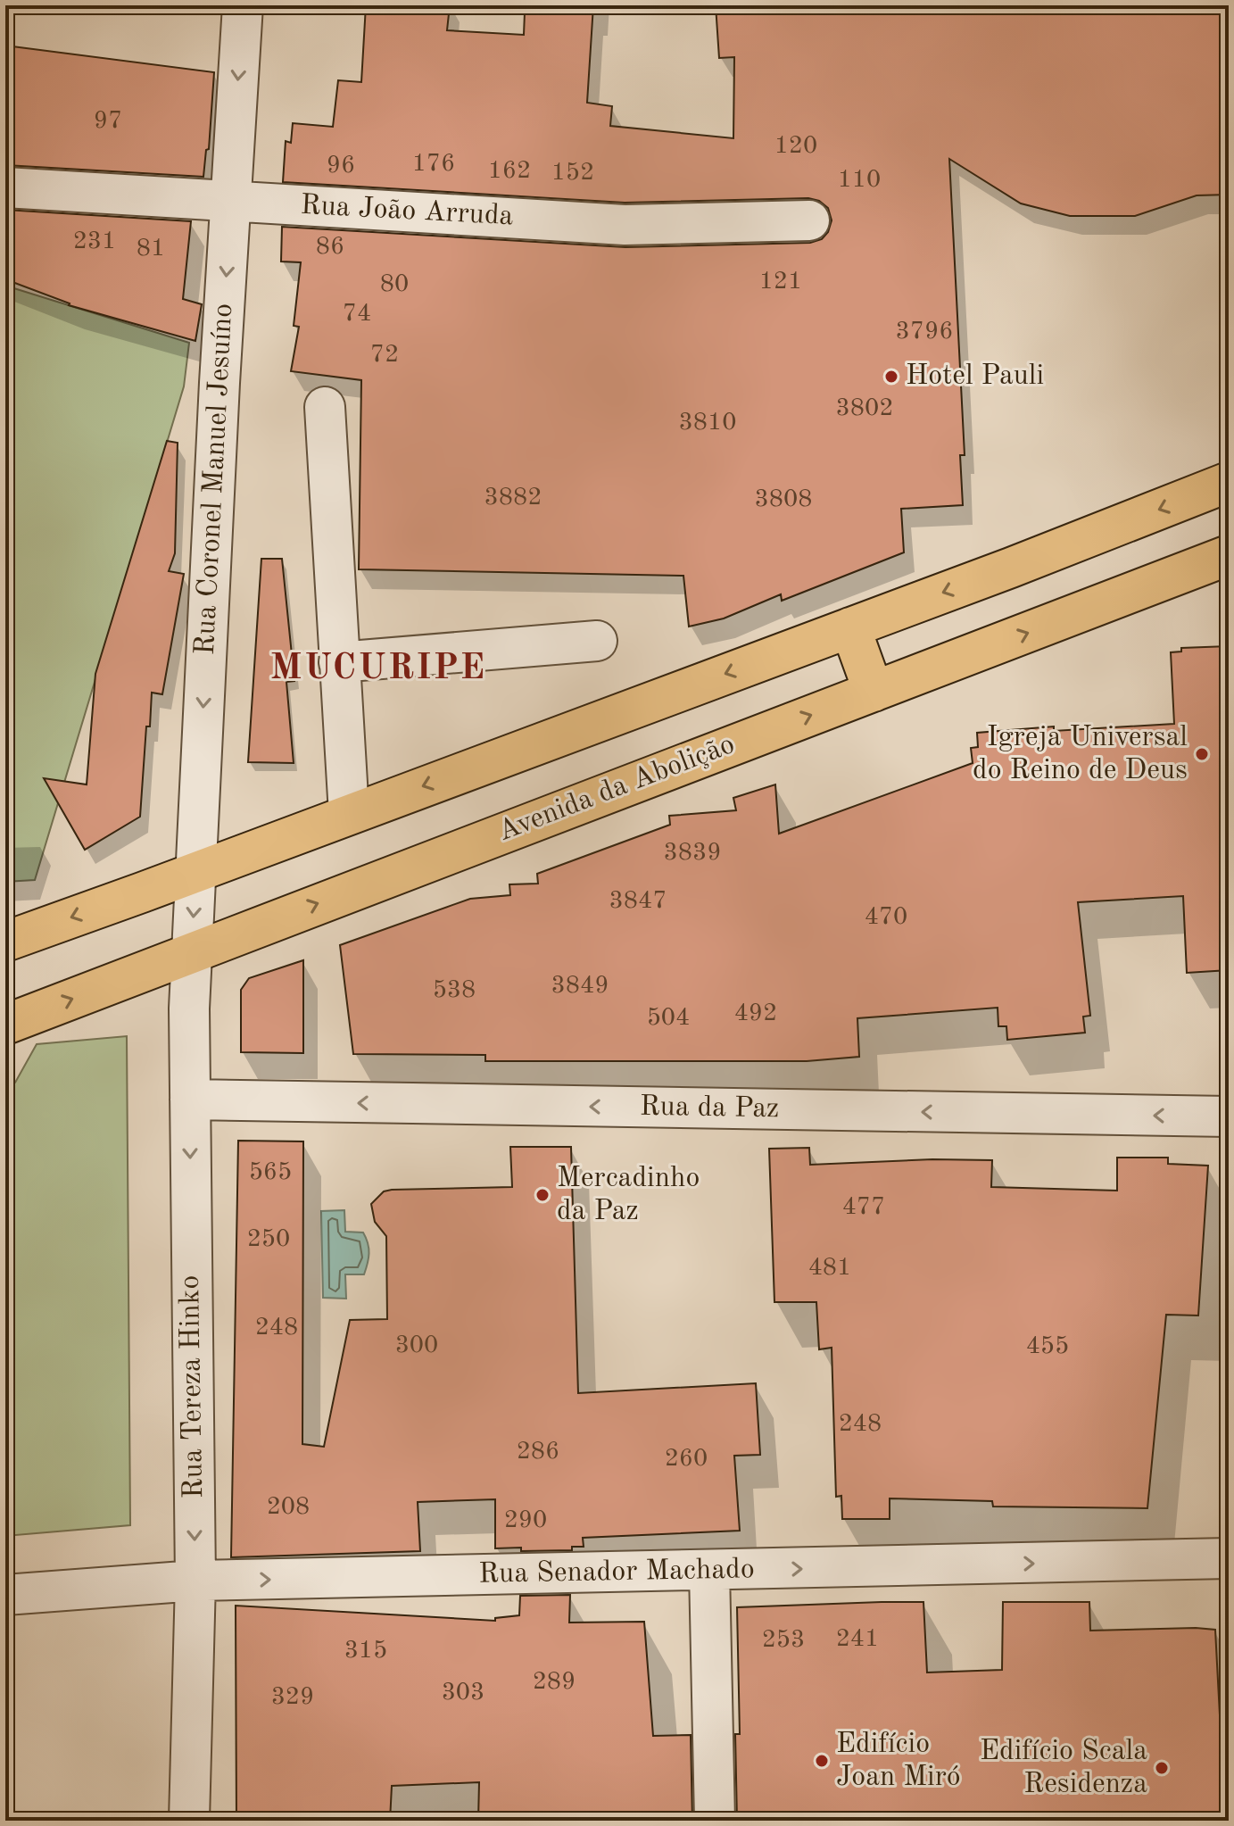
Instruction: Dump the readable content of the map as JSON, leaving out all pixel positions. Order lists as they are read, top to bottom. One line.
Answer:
{"streets":{"main road":["Avenida da Abolição"],"street":["Rua João Arruda","Rua Coronel Manuel Jesuíno","Rua da Paz","Rua Tereza Hinko","Rua Senador Machado"]},"crossings":[["Rua João Arruda","Rua Coronel Manuel Jesuíno"],["Rua Coronel Manuel Jesuíno","Avenida da Abolição"],["Rua Coronel Manuel Jesuíno","Rua Tereza Hinko"],["Avenida da Abolição","Rua Tereza Hinko"],["Rua da Paz","Rua Tereza Hinko"],["Rua Tereza Hinko","Rua Senador Machado"]],"one_way":["Rua da Paz","Rua Tereza Hinko","Rua Senador Machado"],"districts":["MUCURIPE"],"places":["Hotel Pauli","Igreja Universal do Reino de Deus","Mercadinho da Paz","Edifício Joan Miró","Edifício Scala Residenza"],"house_numbers":["97","120","176","96","162","152","110","231","86","81","121","80","74","3796","72","3802","3810","3882","3808","3839","3847","470","3849","538","492","504","565","477","250","481","248","300","455","248","286","260","208","290","241","253","315","289","303","329"]}
